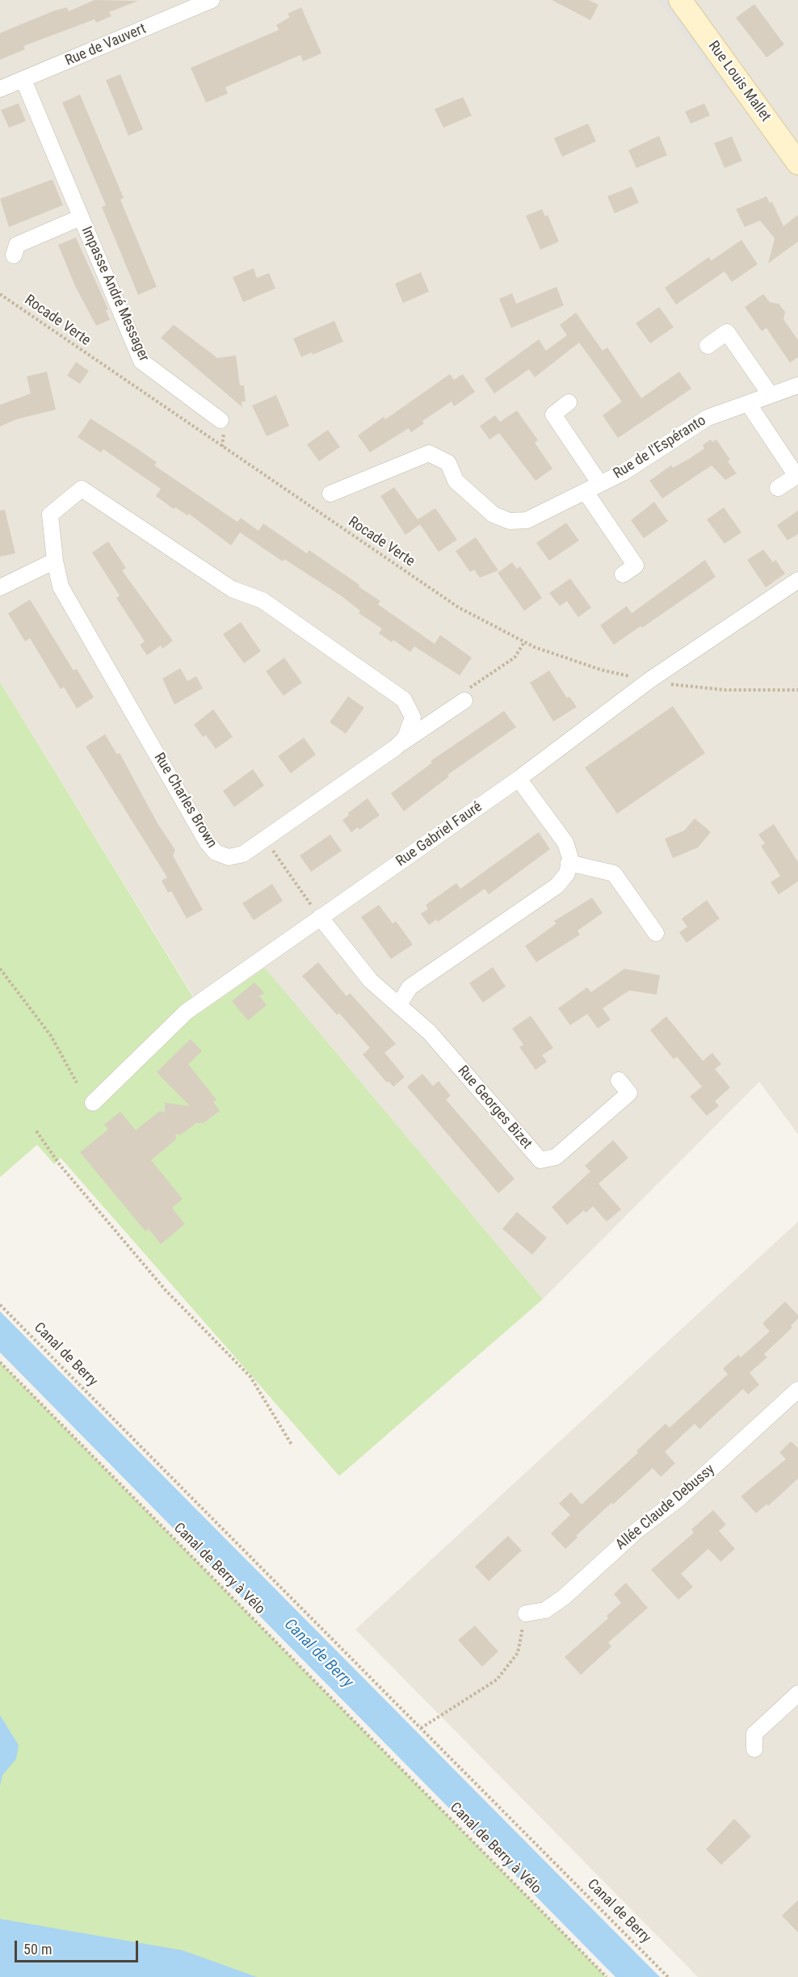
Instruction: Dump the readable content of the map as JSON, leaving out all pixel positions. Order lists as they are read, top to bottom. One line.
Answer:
{"streets":{"main road":["Rue Louis Mallet"],"street":["Rue de Vauvert","Impasse André Messager","Rue de l'Espéranto","Rue Charles Brown","Rue Gabriel Fauré","Rue Georges Bizet","Allée Claude Debussy"],"path":["Rocade Verte","Canal de Berry","Canal de Berry à Vélo"]},"crossings":[["Rue de Vauvert","Impasse André Messager"],["Rocade Verte","Rue Gabriel Fauré"],["Rue Gabriel Fauré","Rue Georges Bizet"]],"water":["Canal de Berry"],"scale_bar":"50 m"}
